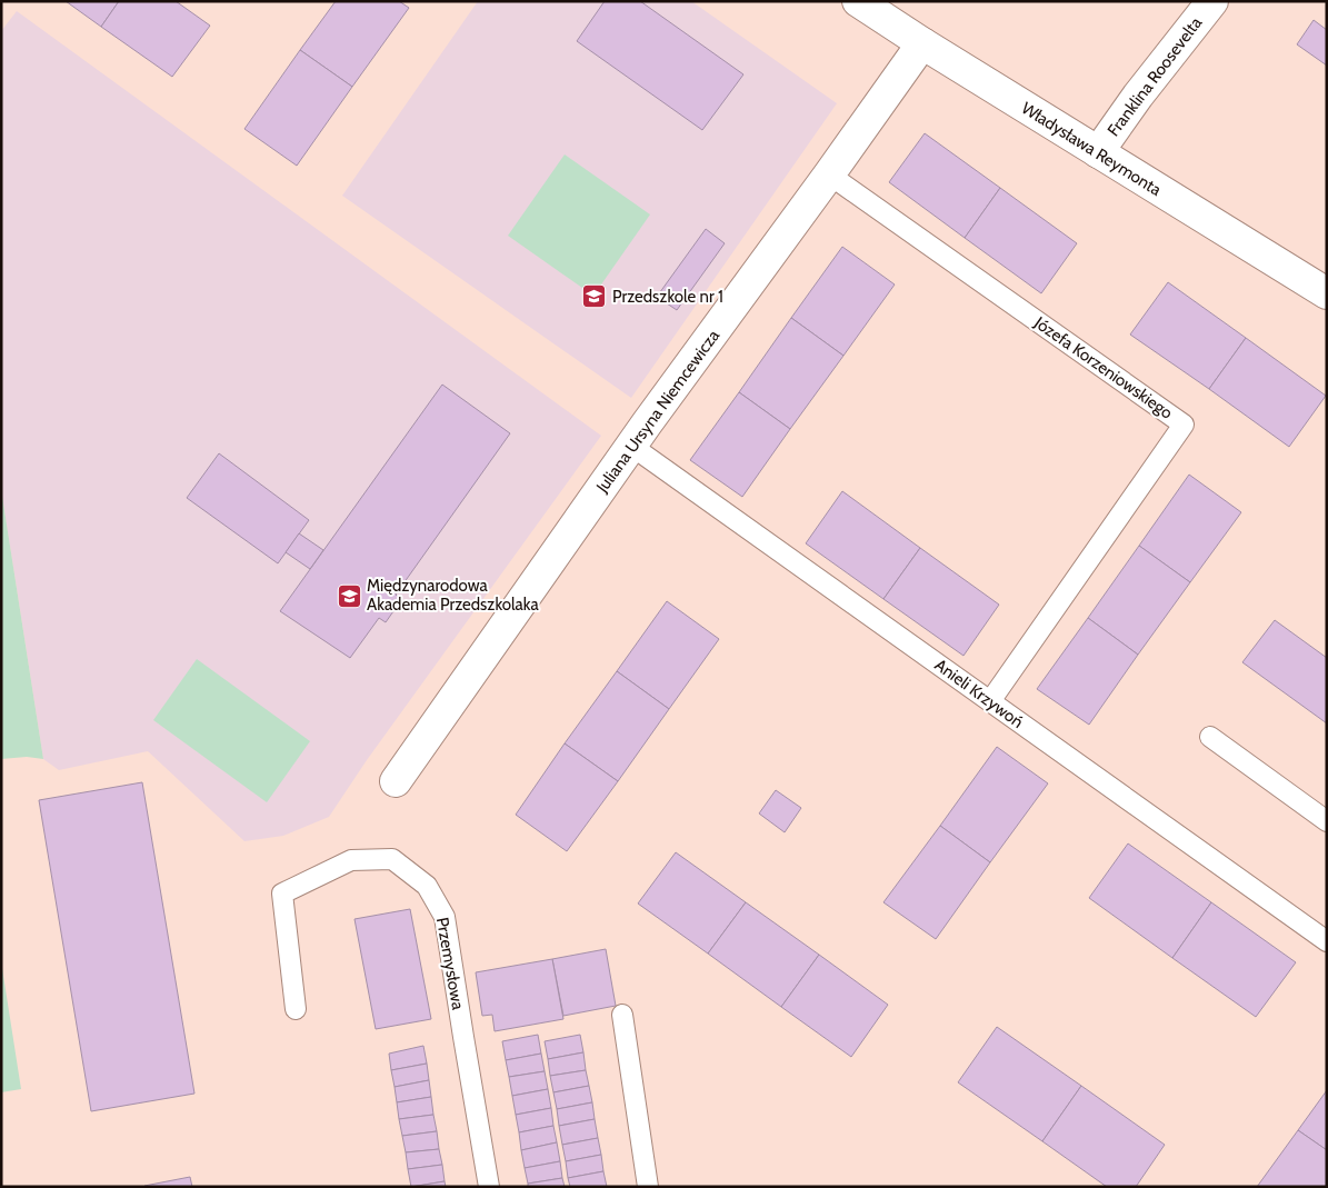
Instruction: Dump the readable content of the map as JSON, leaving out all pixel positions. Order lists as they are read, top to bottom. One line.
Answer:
{"streets":{"street":["Franklina Roosevelta","Władysława Reymonta","Juliana Ursyna Niemcewicza"],"lane":["Józefa Korzeniowskiego","Anieli Krzywoń","Przemysłowa"]},"crossings":[["Franklina Roosevelta","Władysława Reymonta"],["Władysława Reymonta","Juliana Ursyna Niemcewicza"],["Józefa Korzeniowskiego","Juliana Ursyna Niemcewicza"],["Józefa Korzeniowskiego","Anieli Krzywoń"],["Juliana Ursyna Niemcewicza","Anieli Krzywoń"]],"places":{"school or university":["Przedszkole nr 1","Międzynarodowa Akademia Przedszkolaka"]}}
